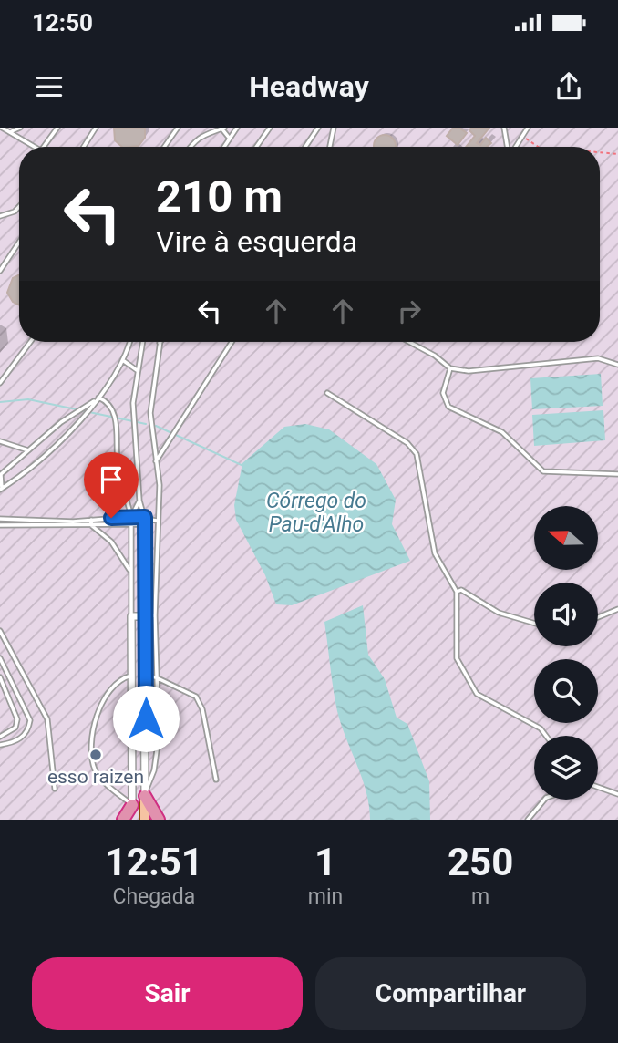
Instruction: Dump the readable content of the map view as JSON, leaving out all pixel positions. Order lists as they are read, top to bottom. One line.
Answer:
{"water":["Córrego do Pau-d'Alho"],"places":["esso raizen"],"north":"left","page":{"status":"12:50","header":"Headway","turn":["210 m","Vire à esquerda"],"eta":["12:51","Chegada","1","min","250","m"],"buttons":["Sair","Compartilhar"]}}
